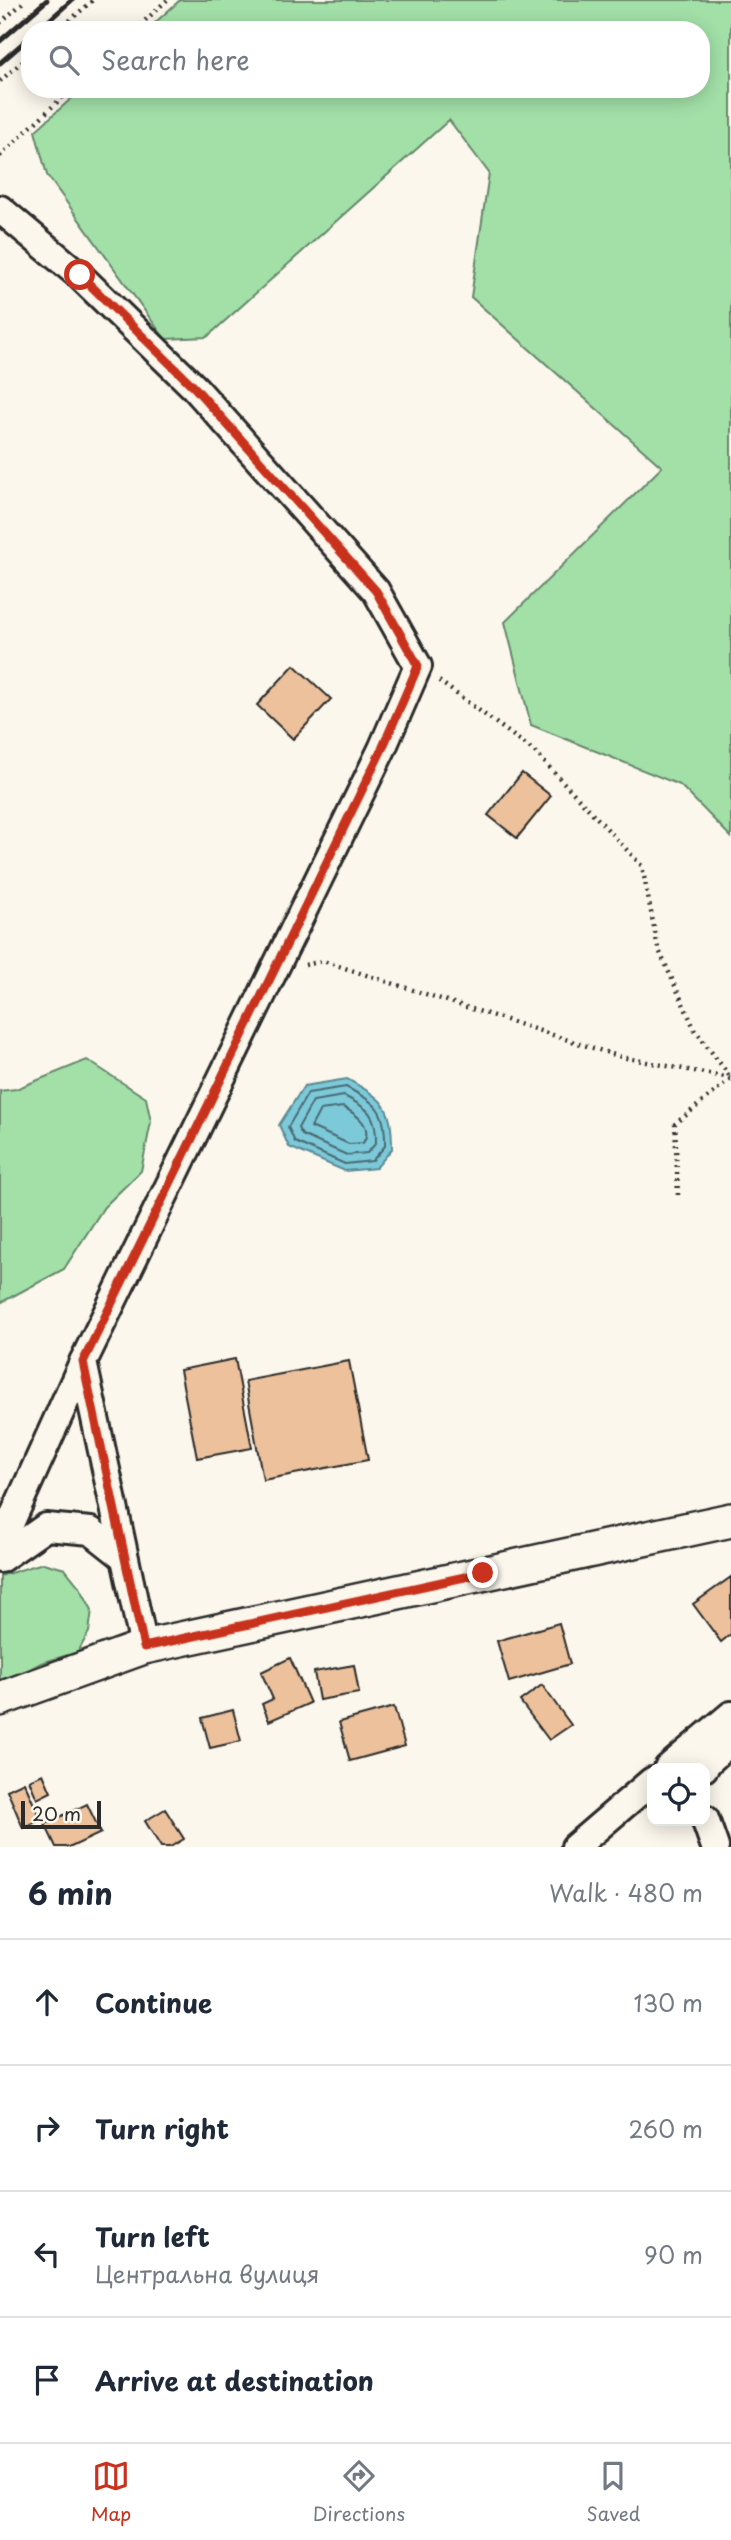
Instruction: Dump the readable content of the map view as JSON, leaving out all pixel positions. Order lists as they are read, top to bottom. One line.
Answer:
{"scale_bar":"20 m","page":{"search":"Search here","scale":"20 m","heading":["6 min","Walk · 480 m"],"list":[["Continue","130 m"],["Turn right","260 m"],["Turn left","Центральна вулиця","90 m"],"Arrive at destination"],"nav":["Map","Directions","Saved"]}}
